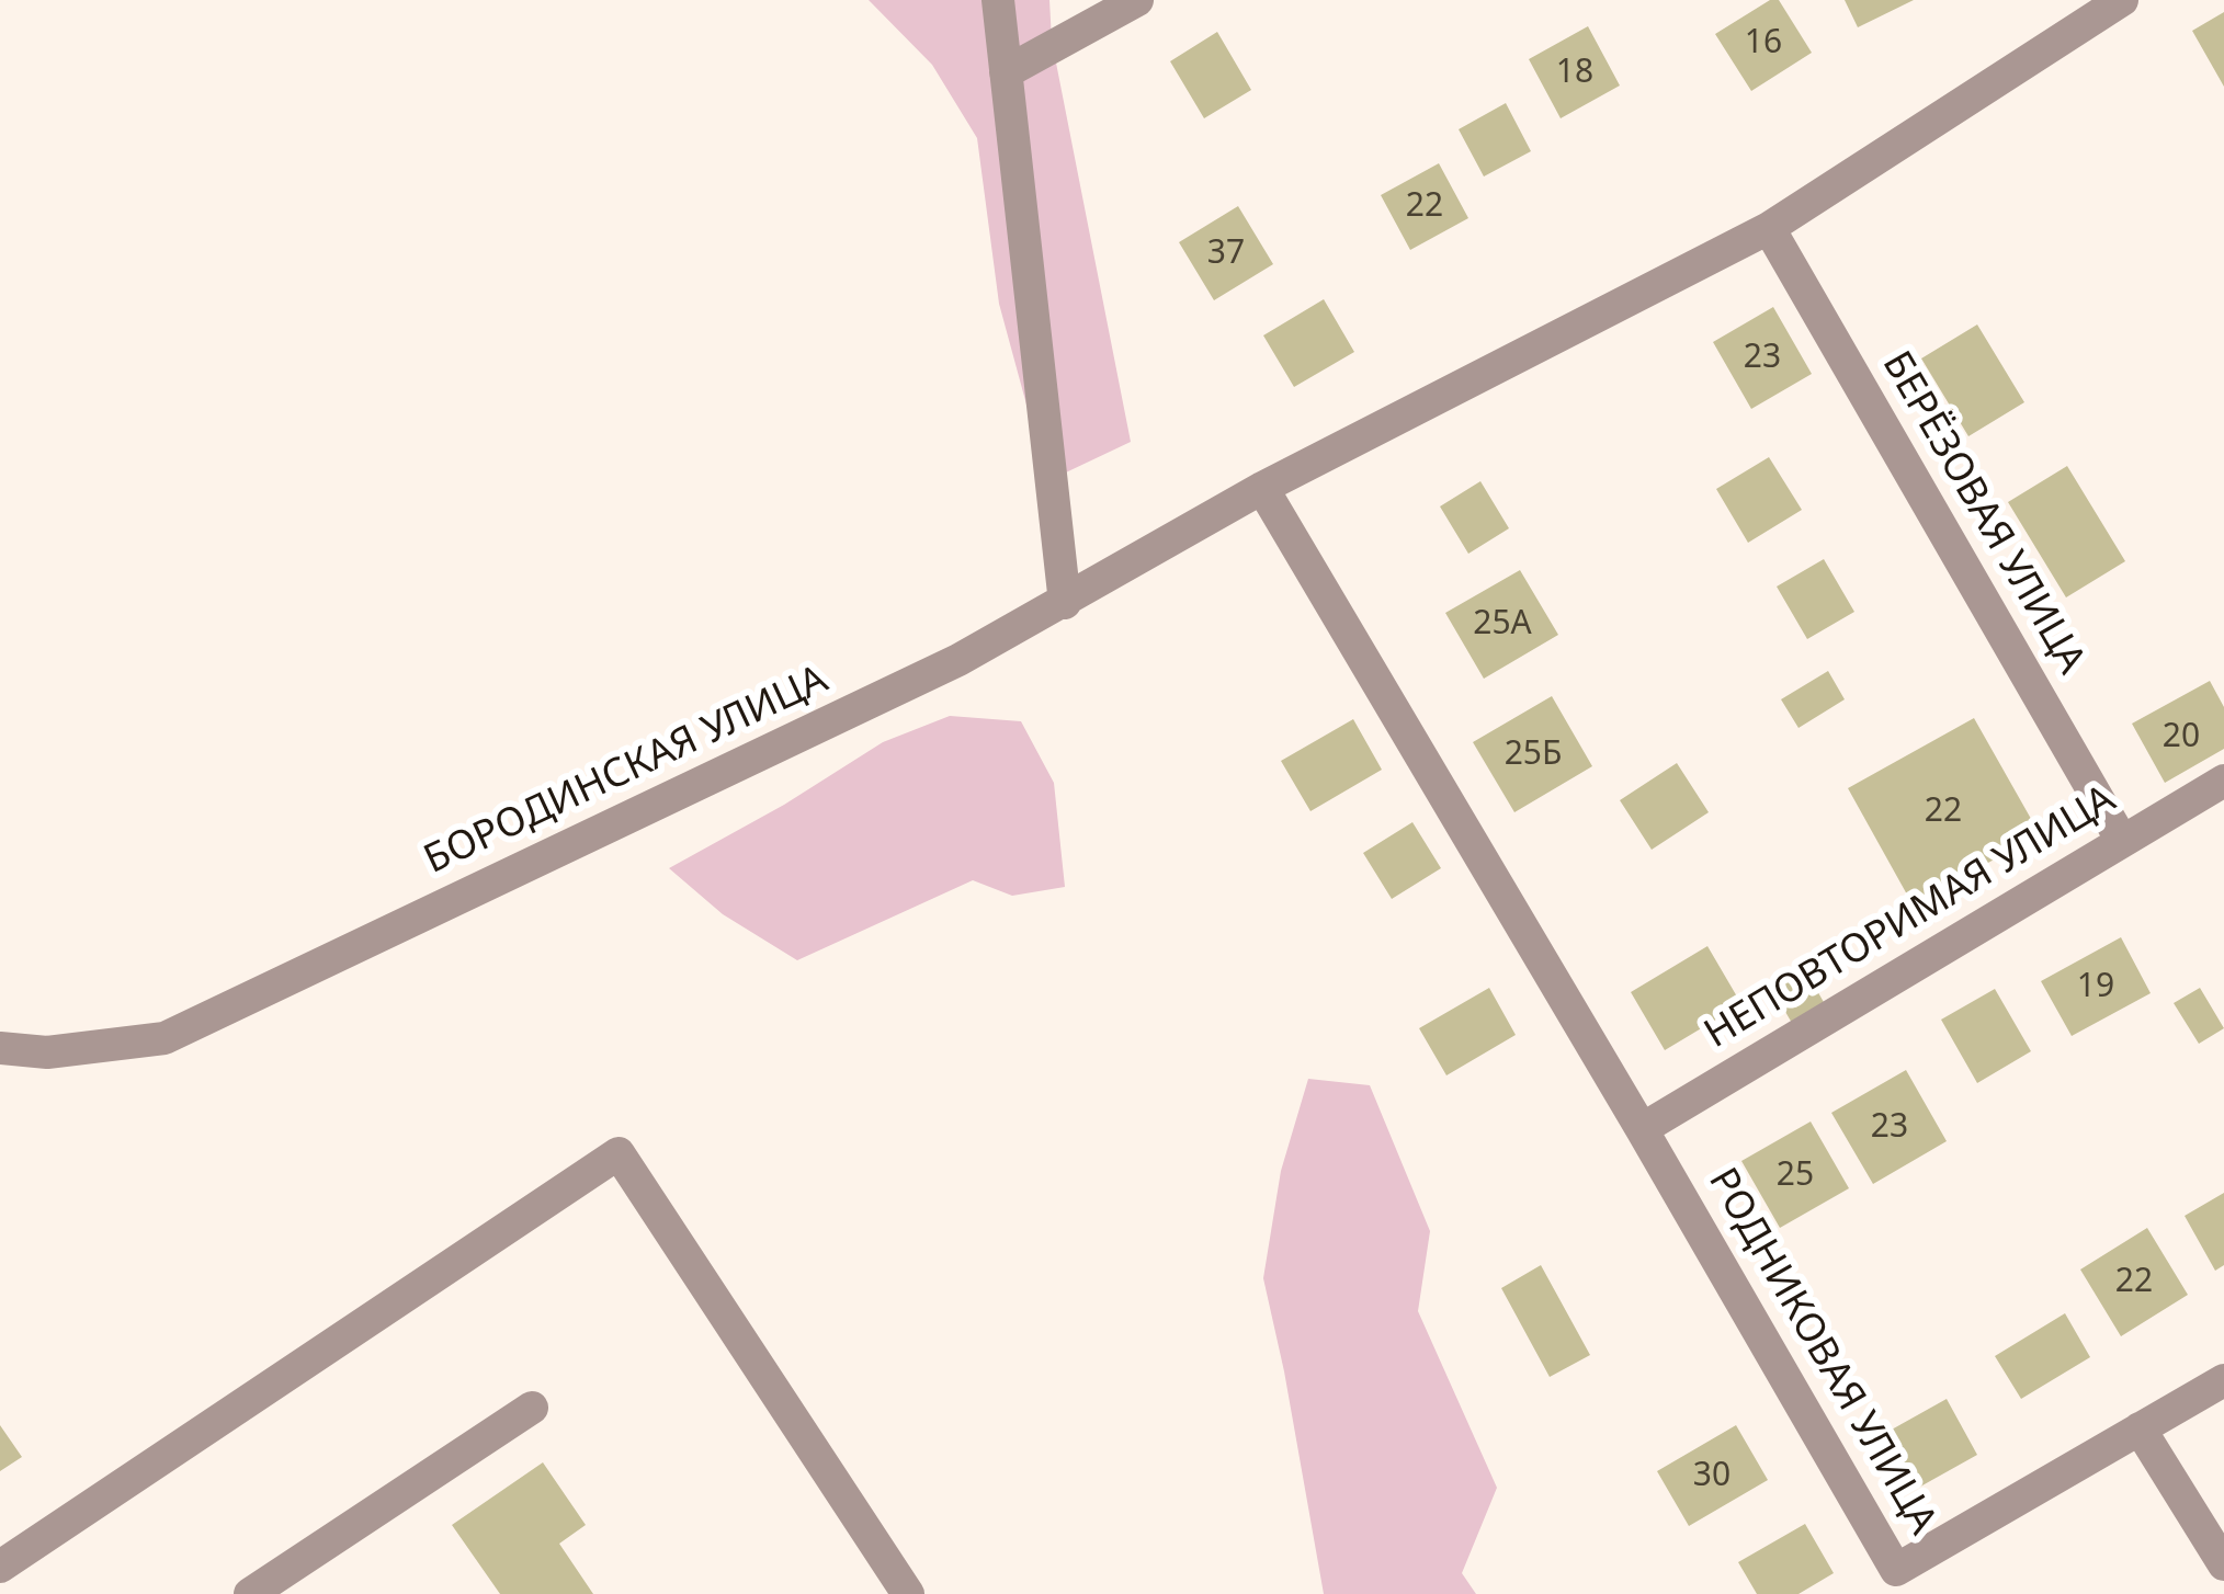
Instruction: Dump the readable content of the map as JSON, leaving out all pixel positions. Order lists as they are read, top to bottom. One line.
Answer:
{"streets":{"street":["БЕРЁЗОВАЯ УЛИЦА","БОРОДИНСКАЯ УЛИЦА","НЕПОВТОРИМАЯ УЛИЦА","РОДНИКОВАЯ УЛИЦА"]},"crossings":[["БЕРЁЗОВАЯ УЛИЦА","НЕПОВТОРИМАЯ УЛИЦА"],["НЕПОВТОРИМАЯ УЛИЦА","РОДНИКОВАЯ УЛИЦА"]],"house_numbers":["16","18","22","37","23","25А","20","25Б","22","19","23","25","22","30"]}
